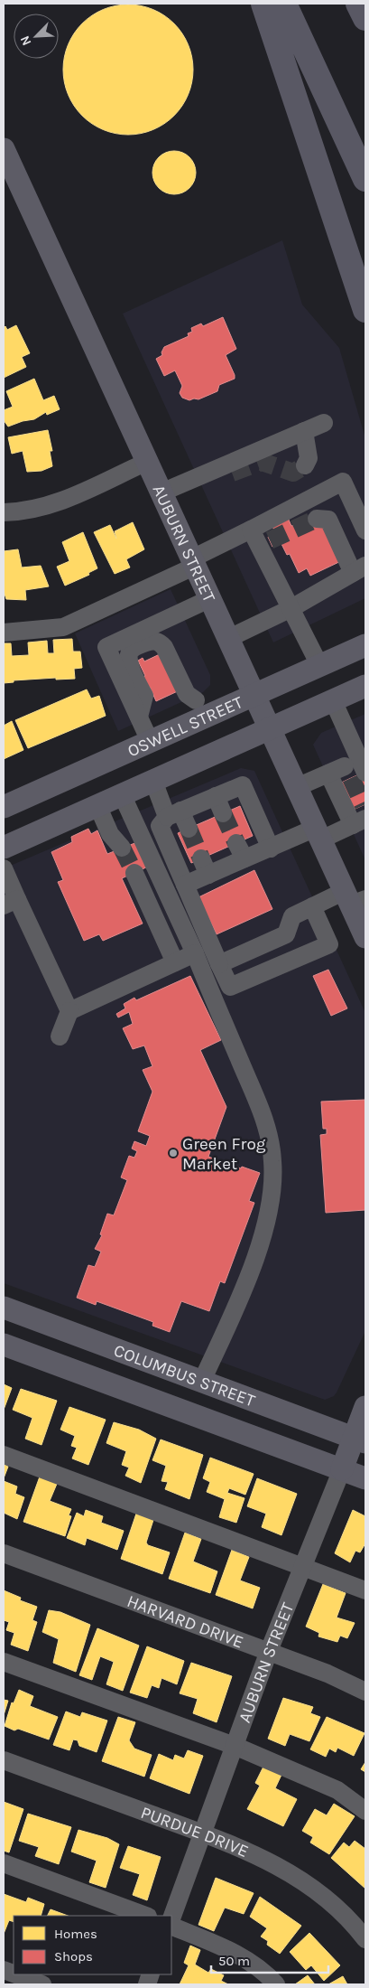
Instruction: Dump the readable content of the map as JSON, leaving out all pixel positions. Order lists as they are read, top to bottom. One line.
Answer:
{"streets":{"main road":["AUBURN STREET","OSWELL STREET","COLUMBUS STREET"],"street":["HARVARD DRIVE","PURDUE DRIVE"]},"crossings":[["AUBURN STREET","OSWELL STREET"],["AUBURN STREET","COLUMBUS STREET"],["AUBURN STREET","HARVARD DRIVE"],["AUBURN STREET","PURDUE DRIVE"]],"places":["Green Frog Market"],"legend":["Homes","Shops"],"scale_bar":"50 m","north":"bottom left"}
